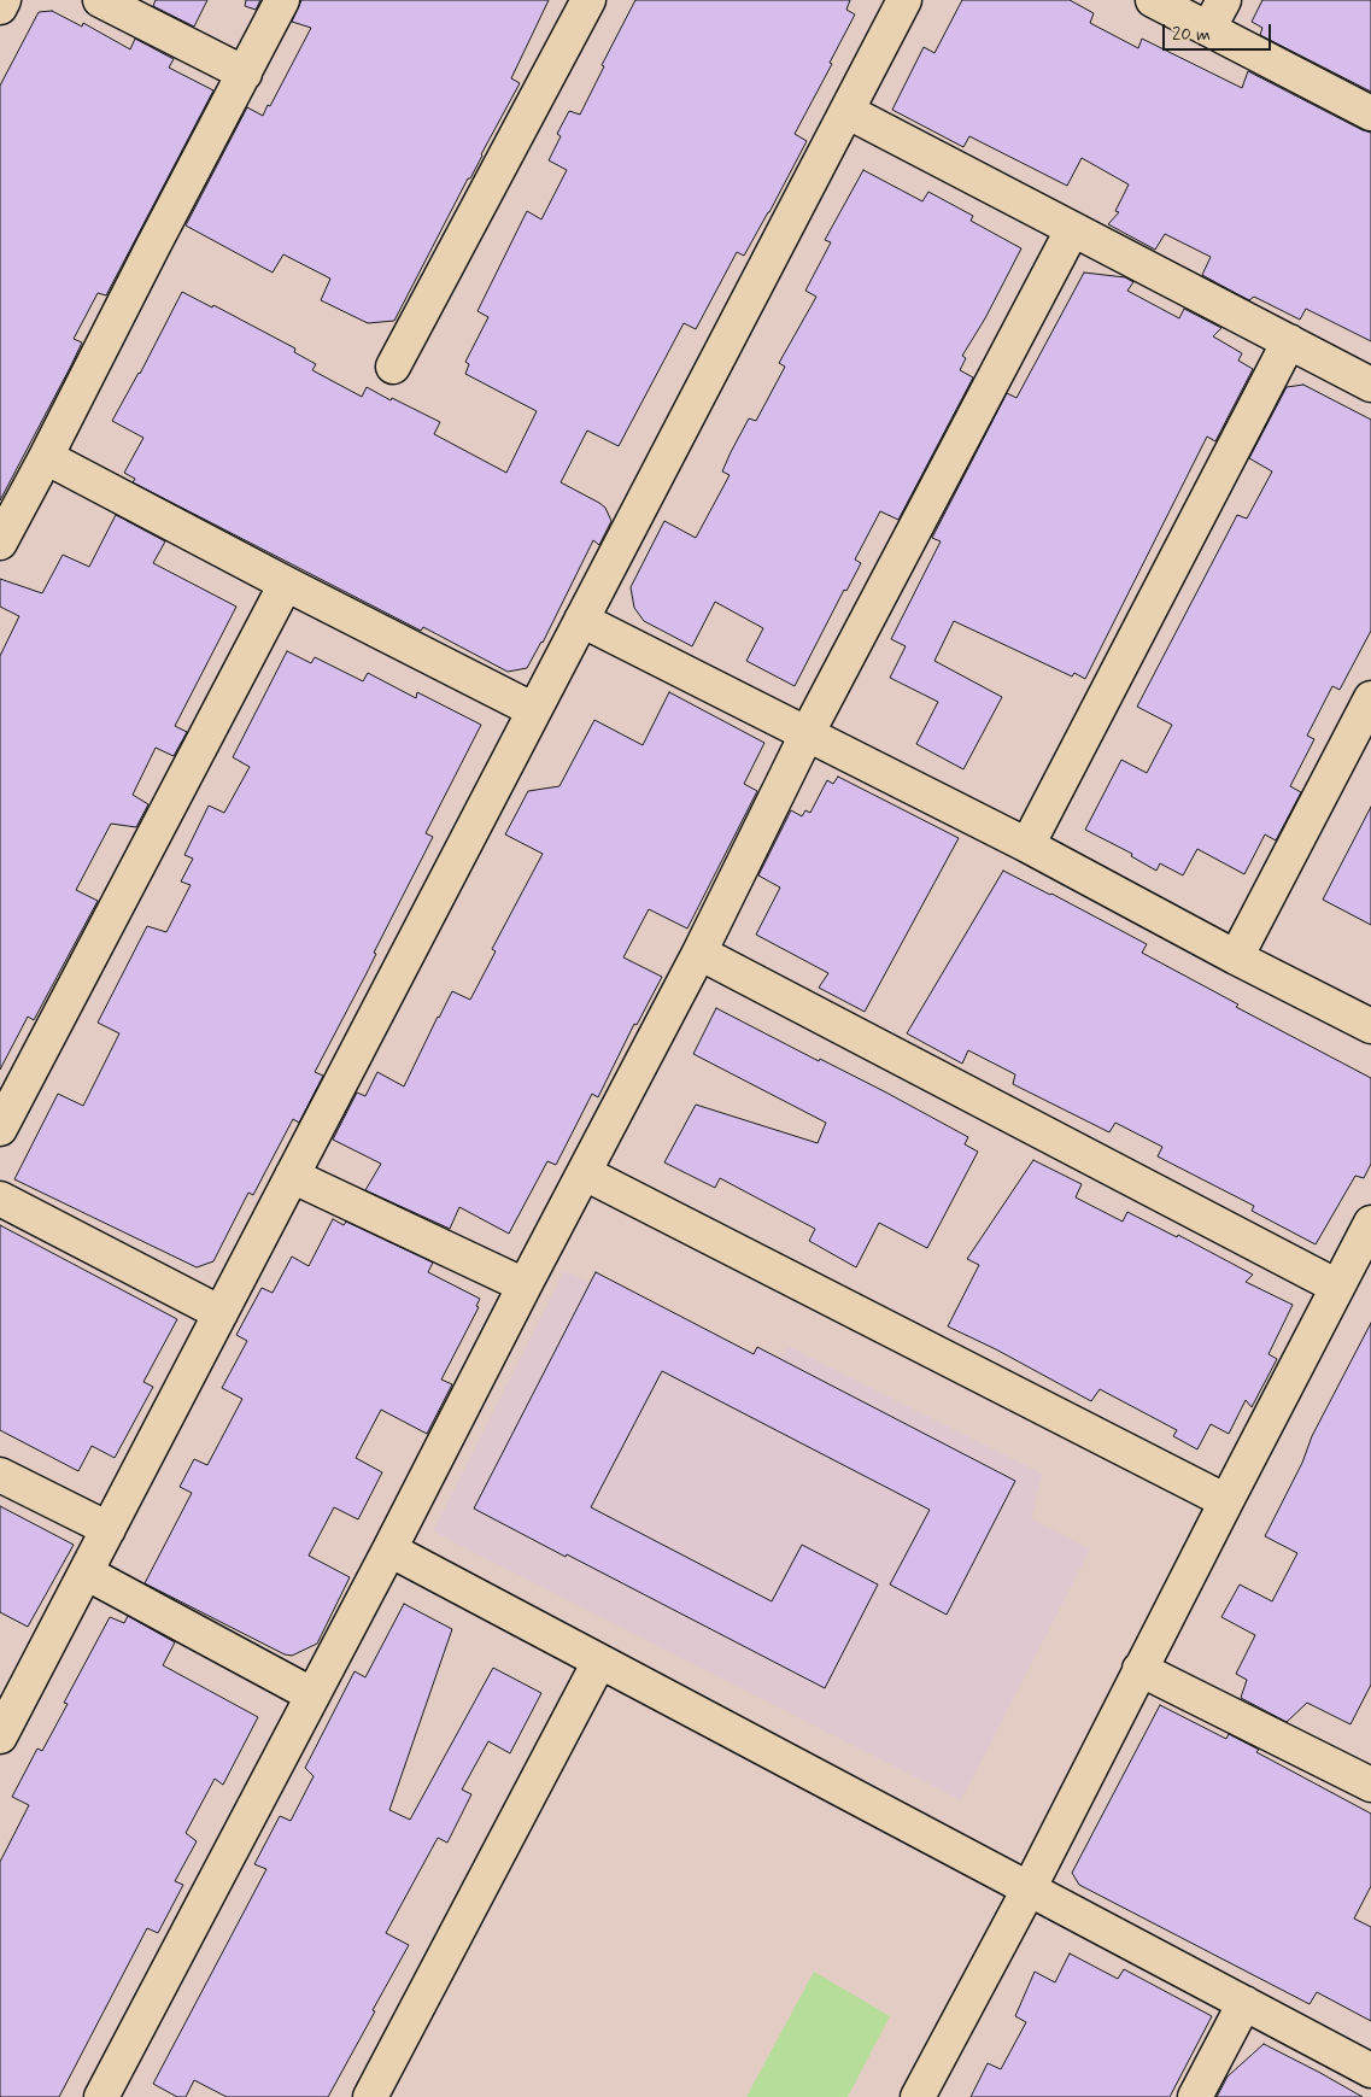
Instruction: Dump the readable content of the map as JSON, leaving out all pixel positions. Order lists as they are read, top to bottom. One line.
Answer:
{"scale_bar":"20 m"}
